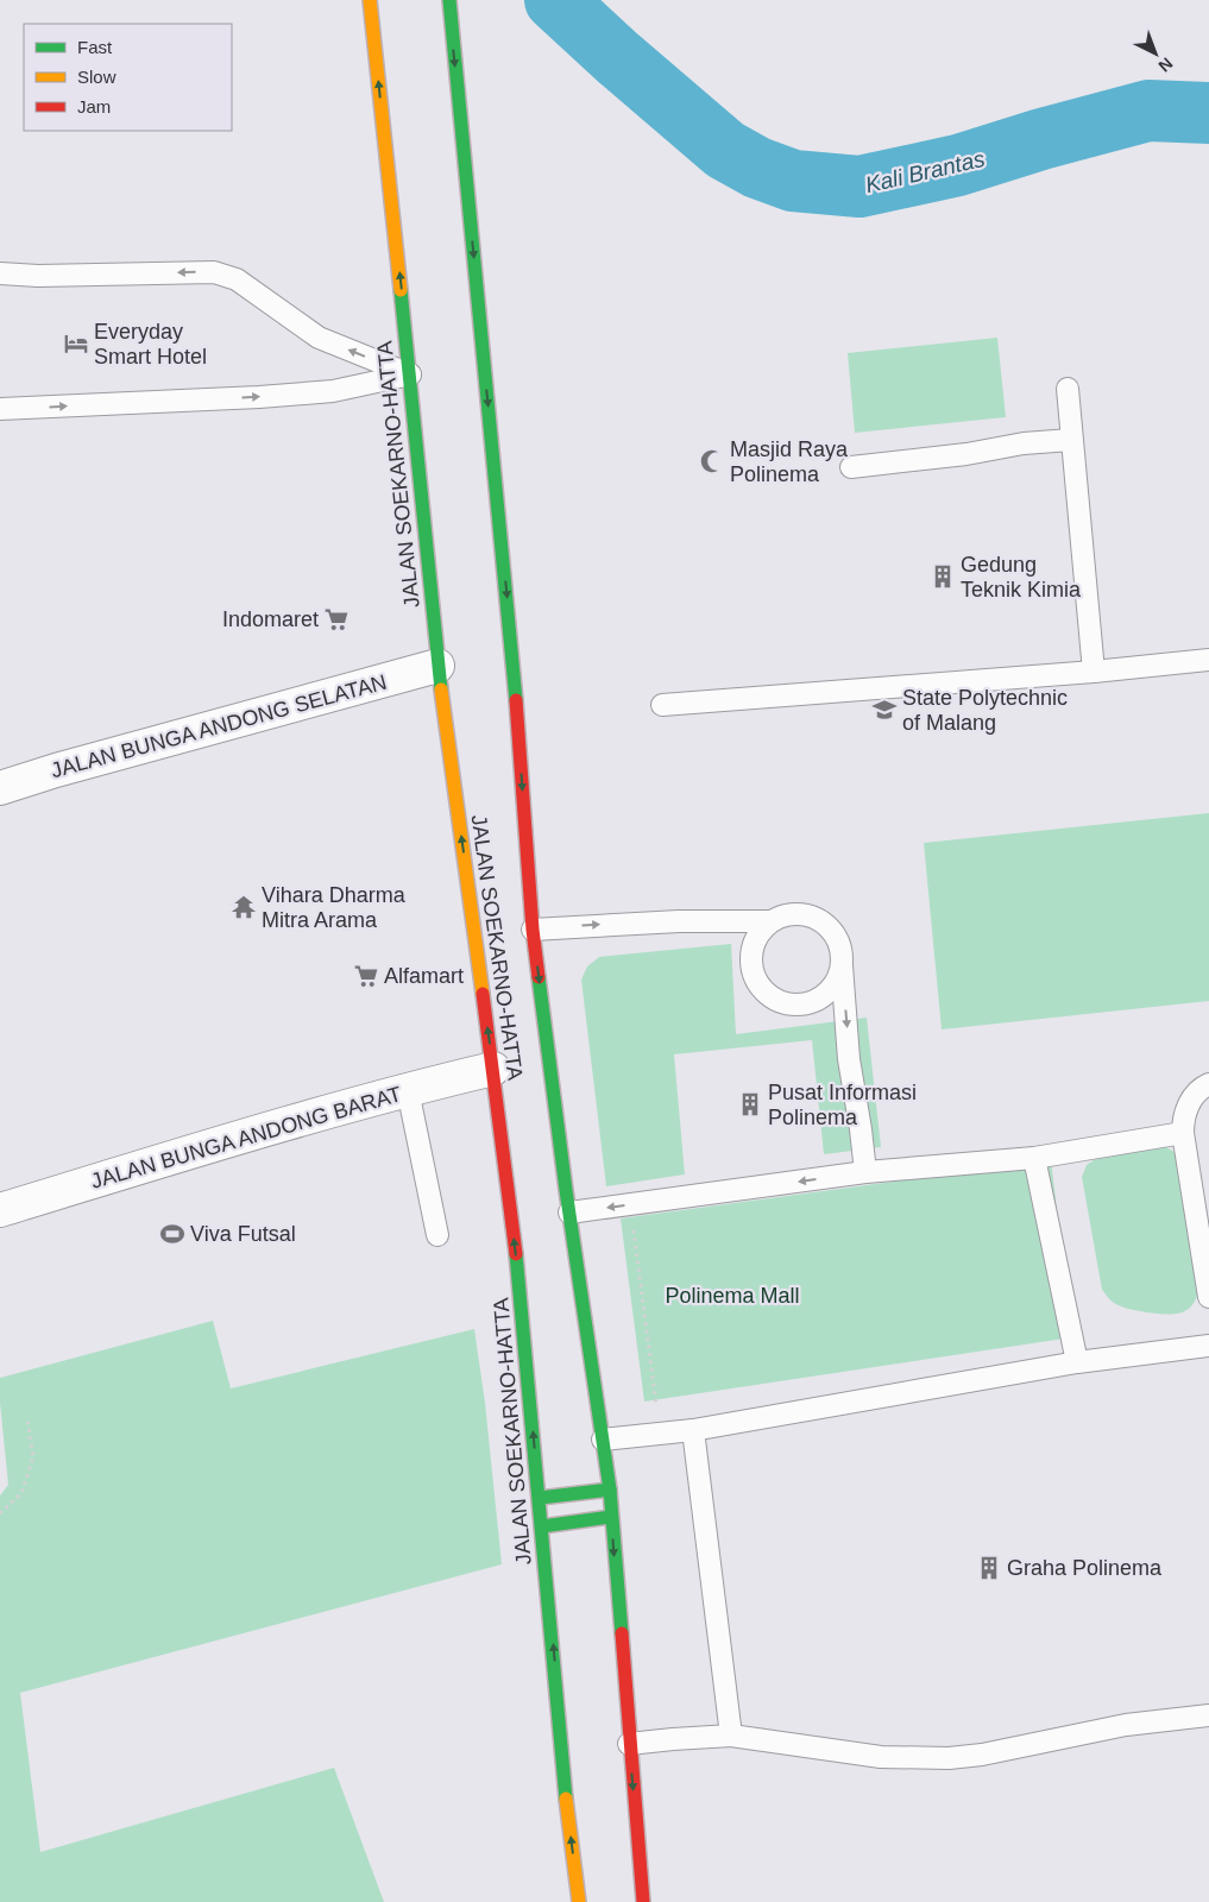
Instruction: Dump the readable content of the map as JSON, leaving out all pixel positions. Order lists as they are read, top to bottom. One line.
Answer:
{"streets":{"main road":["JALAN SOEKARNO-HATTA"],"street":["JALAN BUNGA ANDONG SELATAN","JALAN BUNGA ANDONG BARAT"]},"crossings":[["JALAN SOEKARNO-HATTA","JALAN BUNGA ANDONG SELATAN"],["JALAN SOEKARNO-HATTA","JALAN BUNGA ANDONG BARAT"]],"water":["Kali Brantas"],"parks":["Polinema Mall"],"places":{"hotel":["Everyday Smart Hotel"],"mosque":["Masjid Raya Polinema"],"building":["Gedung Teknik Kimia","Pusat Informasi Polinema","Graha Polinema"],"supermarket":["Indomaret","Alfamart"],"school or university":["State Polytechnic of Malang"],"temple":["Vihara Dharma Mitra Arama"],"sports":["Viva Futsal"]},"legend":["Fast","Slow","Jam"],"north":"bottom right"}
